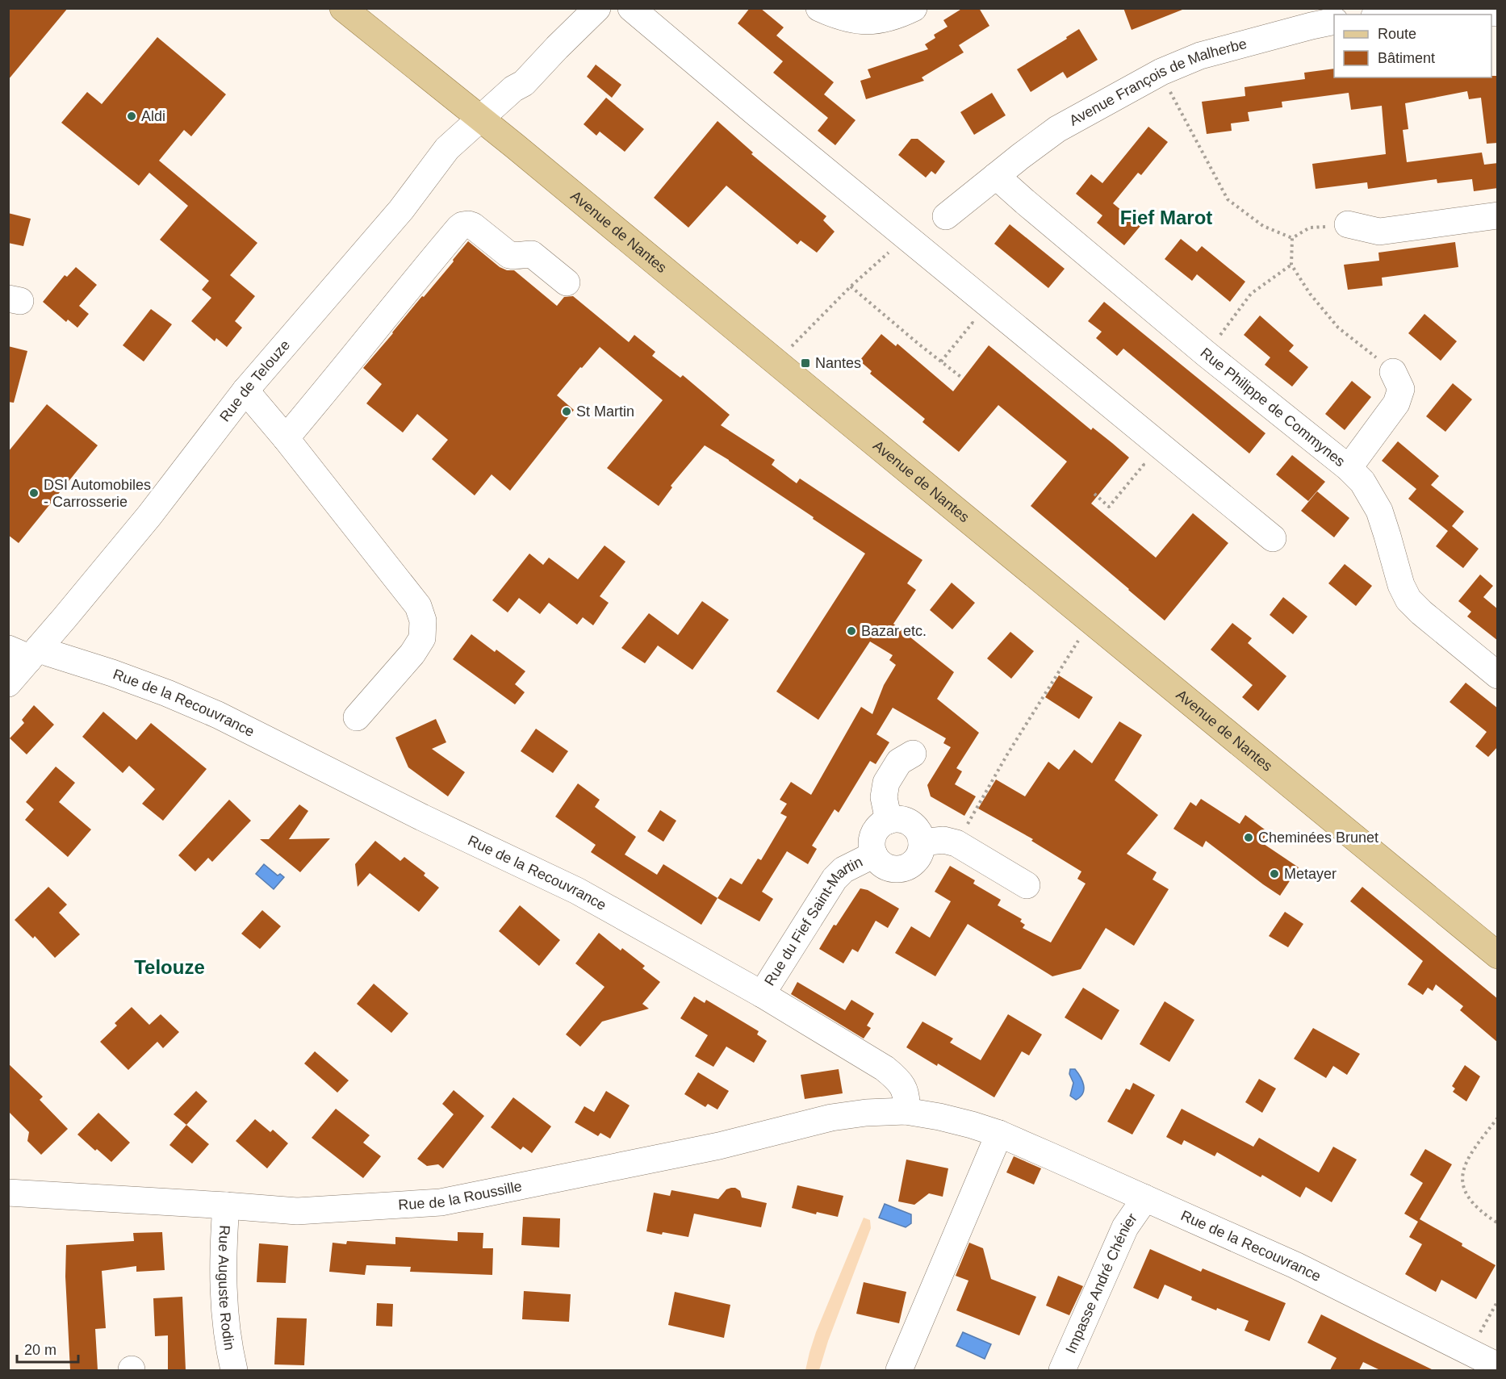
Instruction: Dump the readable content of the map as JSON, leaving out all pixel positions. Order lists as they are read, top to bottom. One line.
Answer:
{"streets":{"main road":["Avenue de Nantes"],"street":["Avenue François de Malherbe","Rue de Telouze","Rue Philippe de Commynes","Rue de la Recouvrance","Rue du Fief Saint-Martin","Rue de la Roussille","Impasse André Chénier","Rue Auguste Rodin"]},"crossings":[["Avenue François de Malherbe","Rue Philippe de Commynes"],["Avenue de Nantes","Rue de Telouze"],["Rue de Telouze","Rue de la Recouvrance"],["Rue de la Recouvrance","Rue du Fief Saint-Martin"],["Rue de la Recouvrance","Rue de la Roussille"],["Rue de la Recouvrance","Impasse André Chénier"],["Rue de la Roussille","Rue Auguste Rodin"]],"districts":["Fief Marot","Telouze"],"places":{"other":["Aldi","St Martin","DSI Automobiles - Carrosserie","Bazar etc.","Cheminées Brunet","Metayer"],"transit":["Nantes"]},"legend":["Route","Bâtiment"],"scale_bar":"20 m"}
